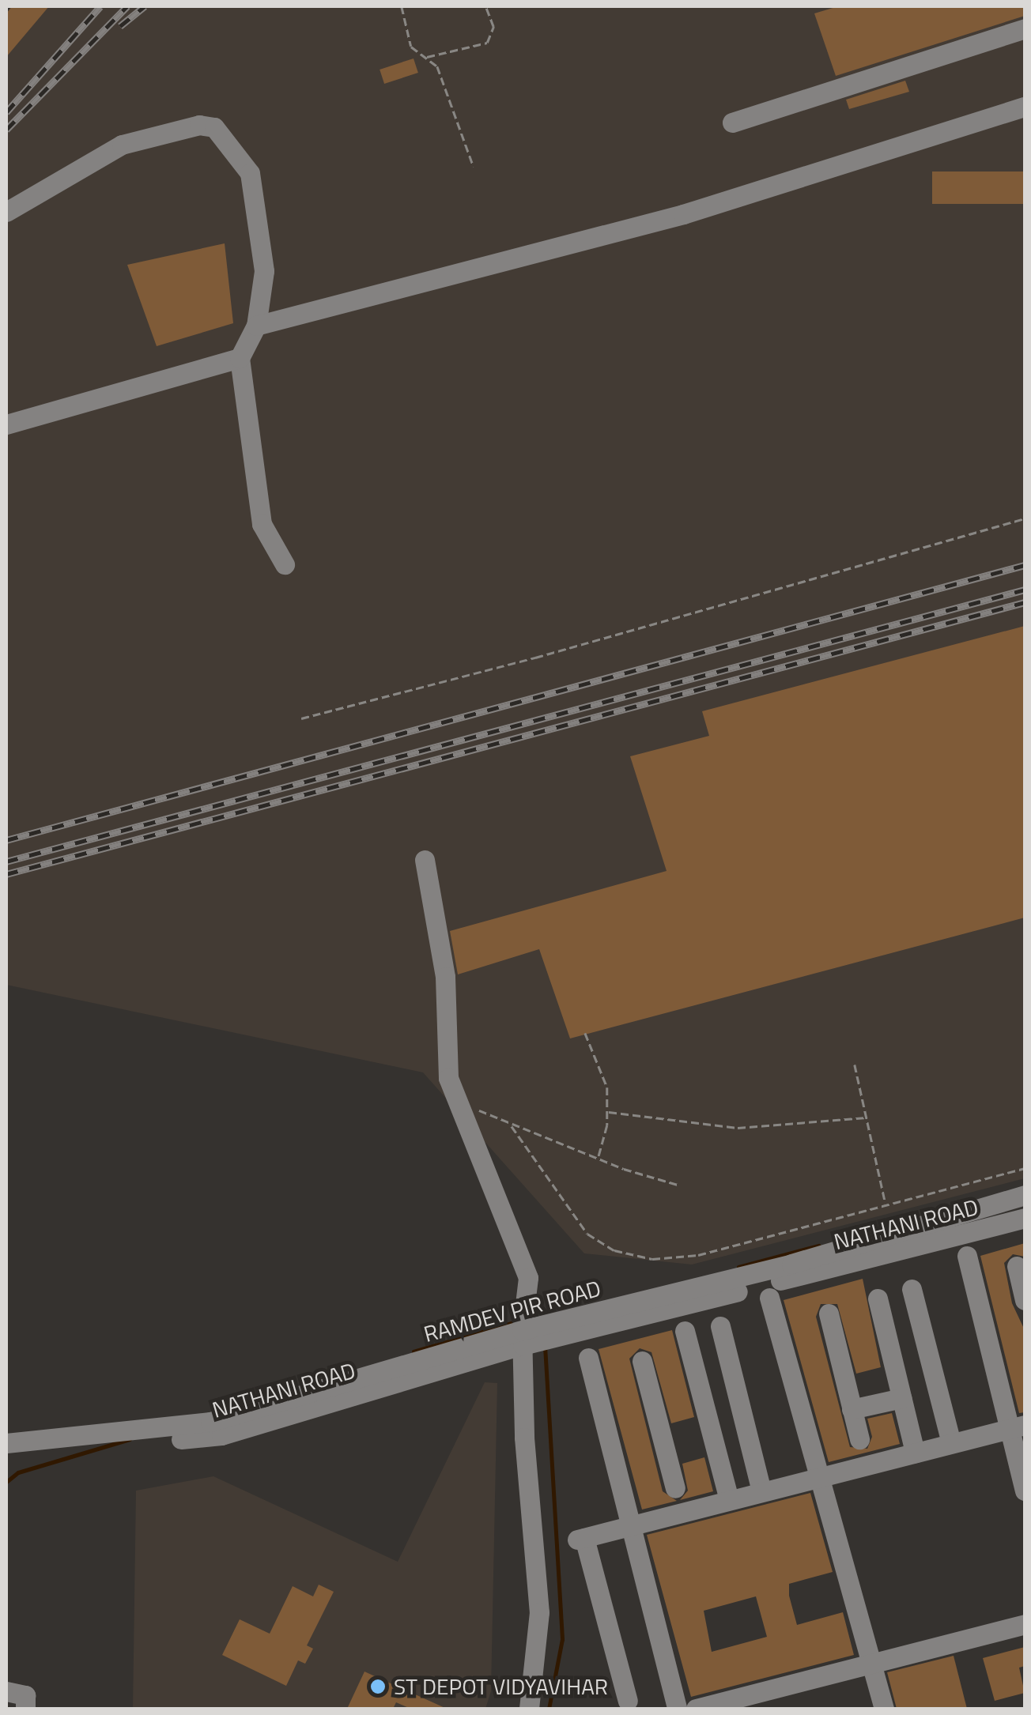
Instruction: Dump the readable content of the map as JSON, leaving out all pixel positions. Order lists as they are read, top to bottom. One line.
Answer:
{"streets":{"street":["NATHANI ROAD","RAMDEV PIR ROAD"]},"crossings":[["NATHANI ROAD","RAMDEV PIR ROAD"]],"places":["ST DEPOT VIDYAVIHAR"]}
